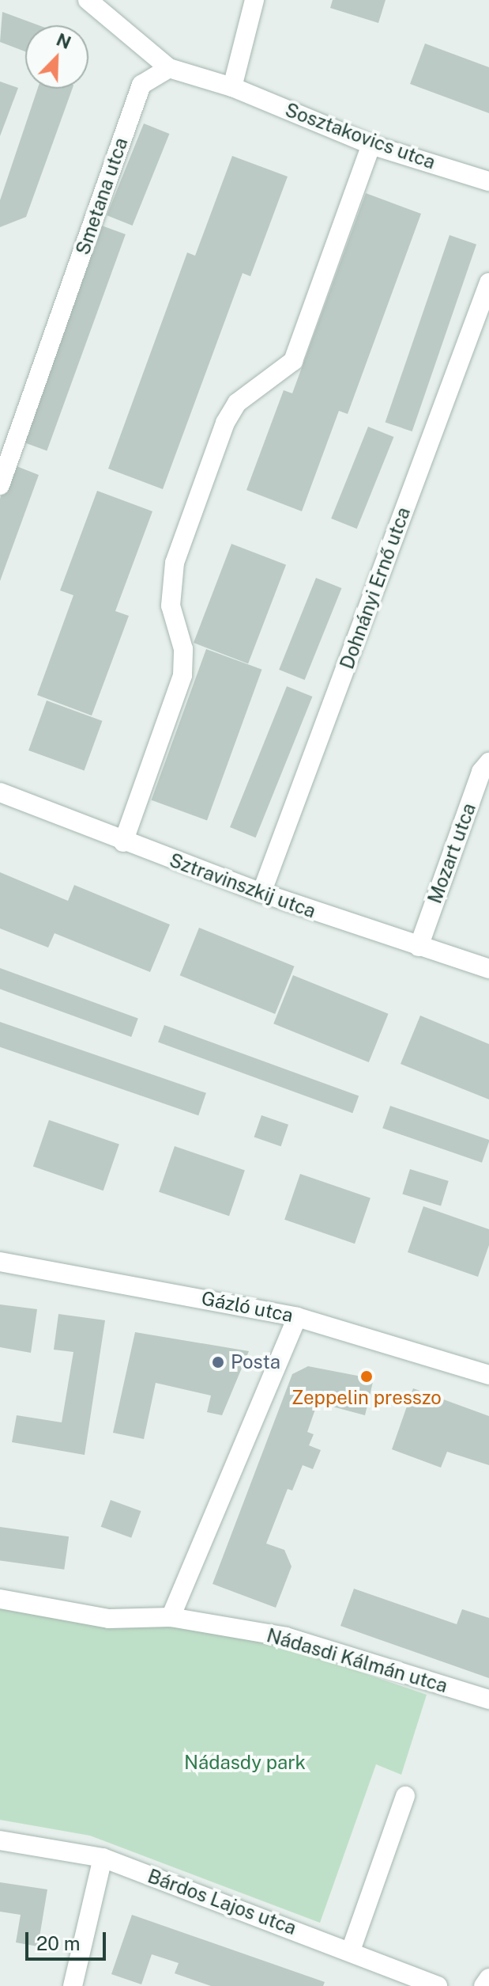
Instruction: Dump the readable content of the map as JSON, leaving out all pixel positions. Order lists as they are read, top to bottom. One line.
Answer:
{"streets":{"street":["Sosztakovics utca","Smetana utca","Dohnányi Ernő utca","Mozart utca","Sztravinszkij utca","Gázló utca","Nádasdi Kálmán utca","Bárdos Lajos utca"]},"crossings":[["Dohnányi Ernő utca","Sztravinszkij utca"],["Mozart utca","Sztravinszkij utca"]],"parks":["Nádasdy park"],"places":["Posta","Zeppelin presszo"],"scale_bar":"20 m","north":"top right"}
